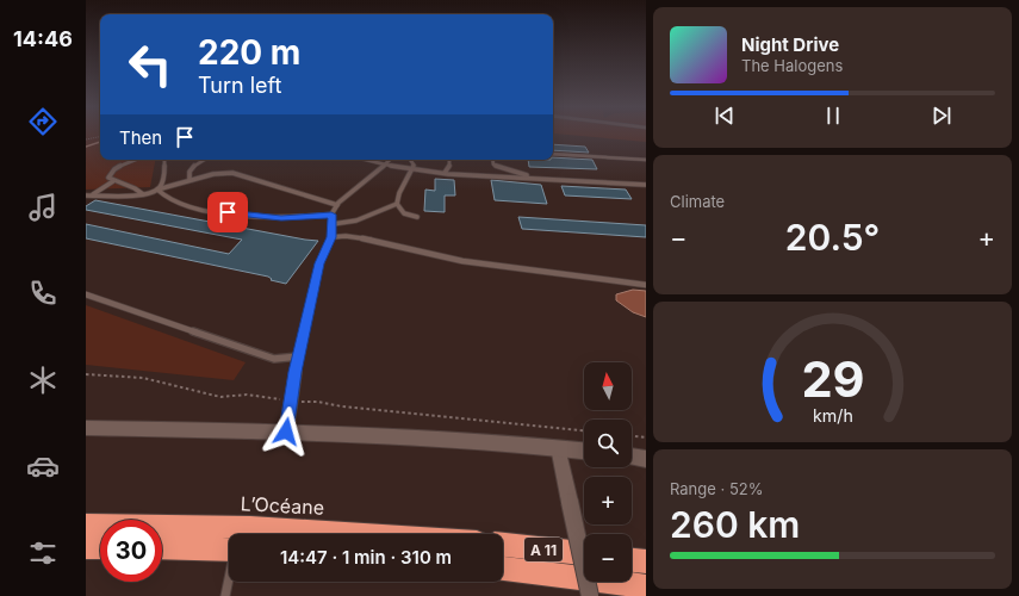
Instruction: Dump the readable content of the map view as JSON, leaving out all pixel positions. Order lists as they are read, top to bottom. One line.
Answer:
{"streets":{"highway":["L’Océane","A 11"]},"north":"top","page":{"tabs":"14:46","turn":["220 m","Turn left"],"song":["Night Drive","The Halogens"],"then":"Then","tile":["Climate",["Range · 52%","260 km"]],"heat":["−","20.5°","+"],"map_buttons":["+","−"],"limit":"30","trip":"14:47 · 1 min · 310 m","gauge":["29","km/h"]}}
